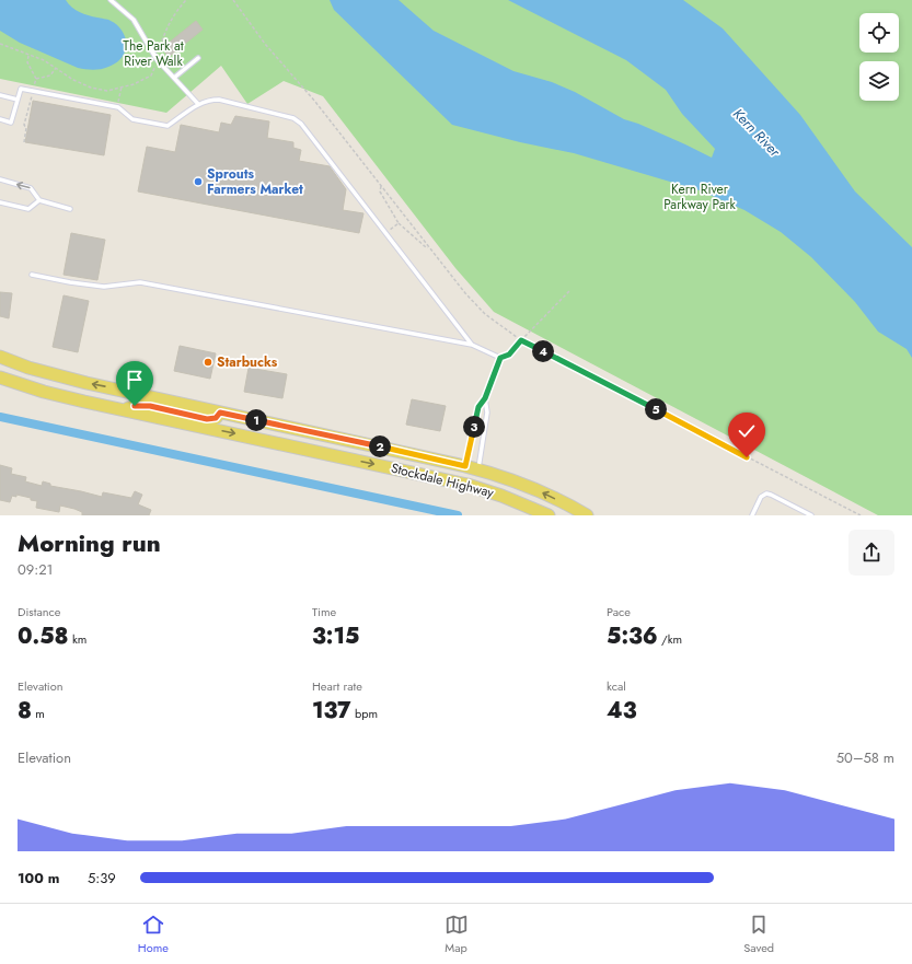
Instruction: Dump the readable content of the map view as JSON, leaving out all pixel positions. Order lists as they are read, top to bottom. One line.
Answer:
{"streets":{"main road":["Stockdale Highway"]},"water":["Kern River"],"parks":["The Park at River Walk","Kern River Parkway Park"],"places":["Sprouts Farmers Market","Starbucks"],"page":{"pins":["4","5","1","3","2"],"heading":["Morning run","09:21"],"stats":[["Distance","0.58 km"],["Time","3:15"],["Pace","5:36 /km"],["Elevation","8 m"],["Heart rate","137 bpm"],["kcal","43"]],"chart":["Elevation","50–58 m"],"list":[{"name":"100 m","note":"5:39"}],"tabs":["Home","Map","Saved"]}}
